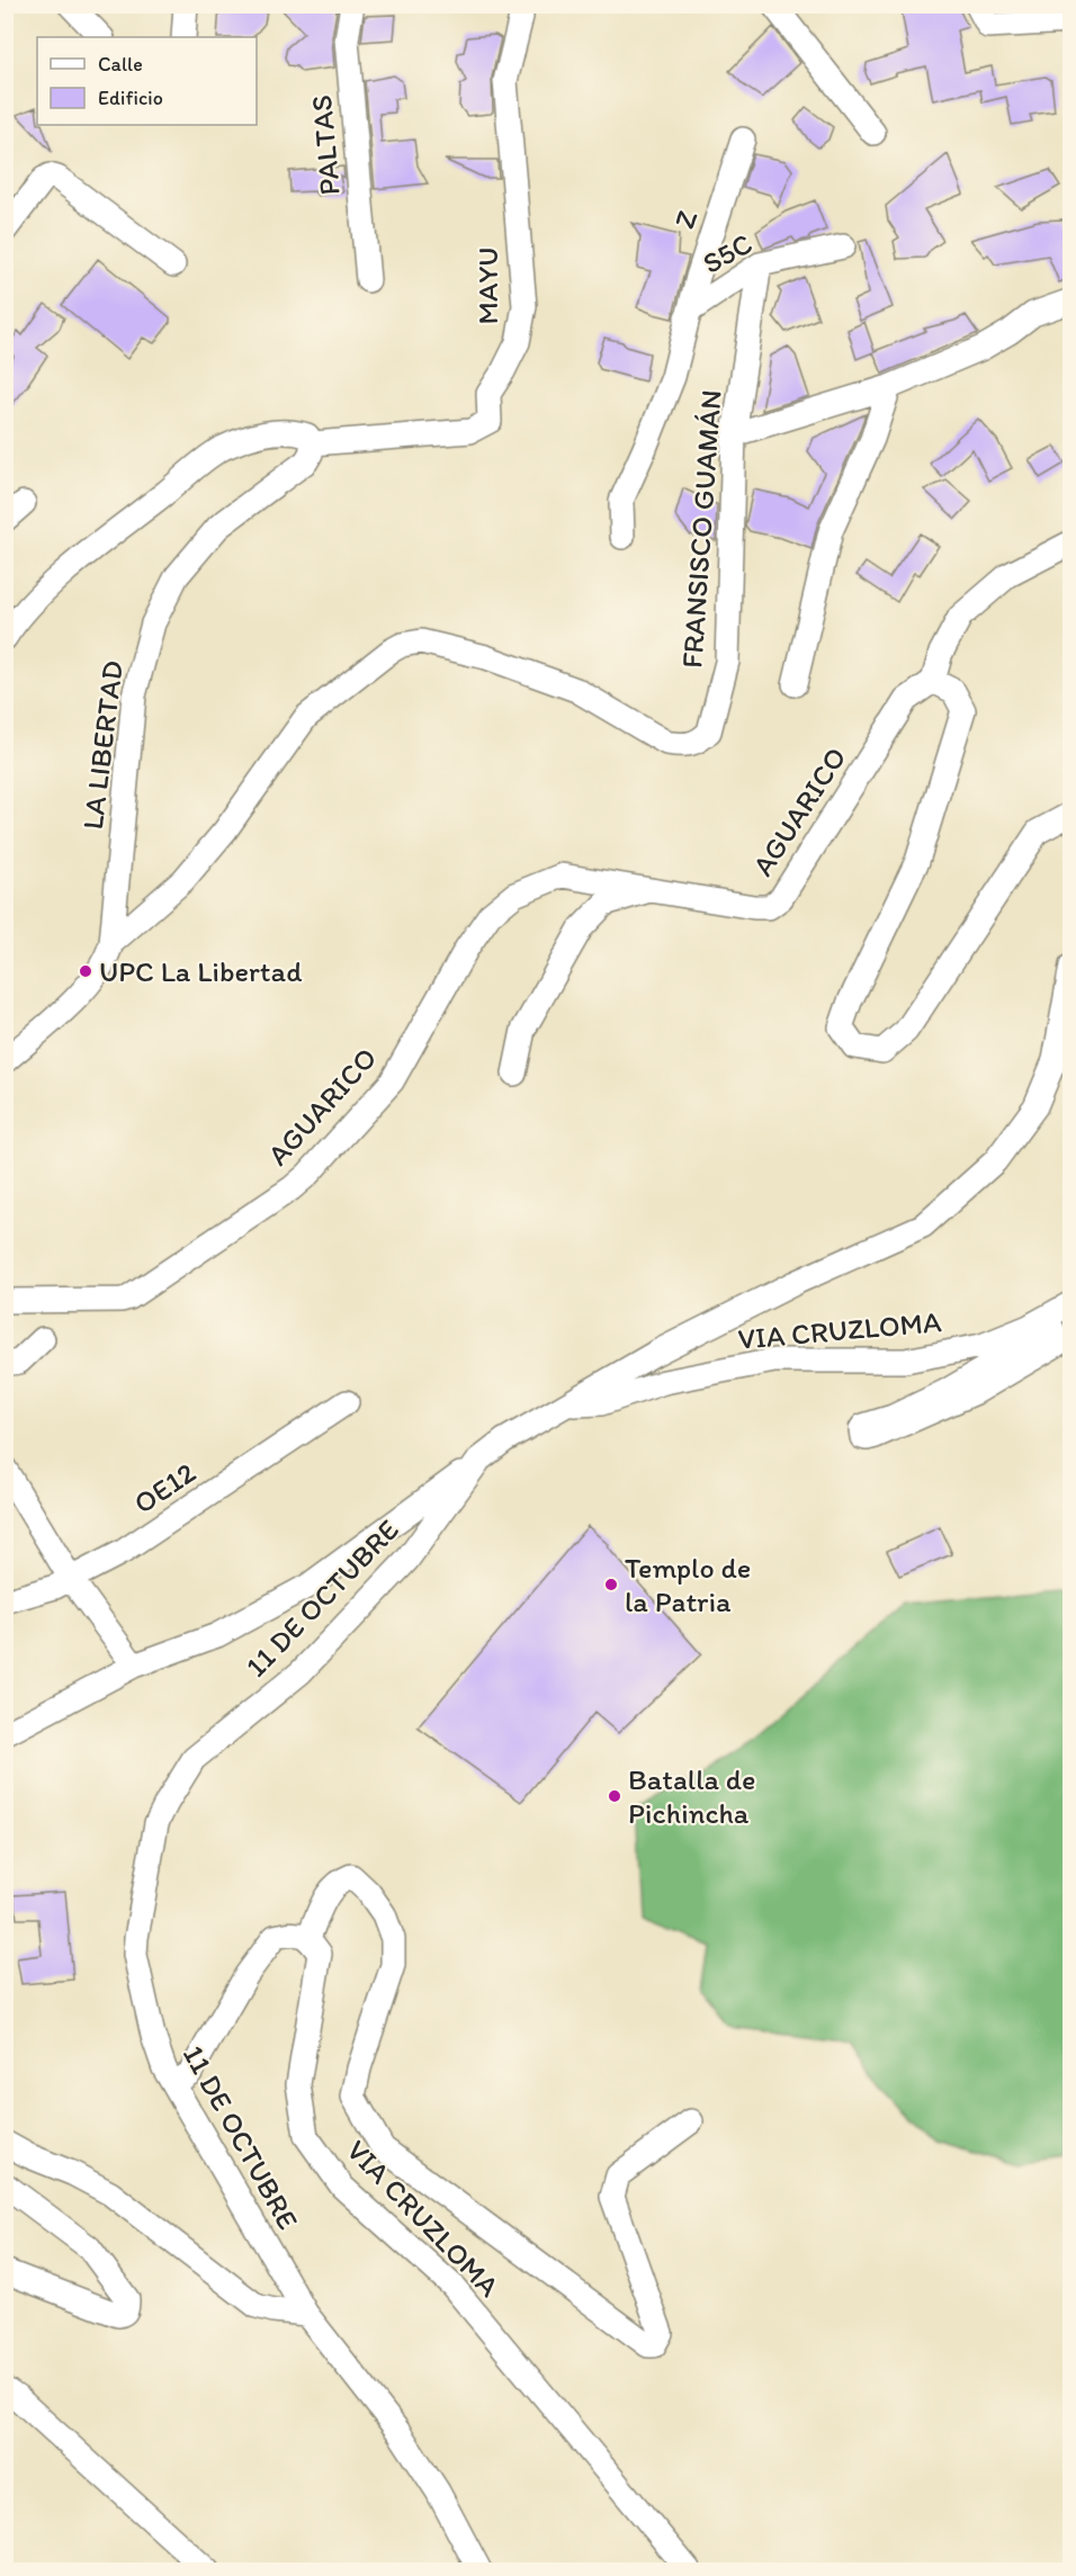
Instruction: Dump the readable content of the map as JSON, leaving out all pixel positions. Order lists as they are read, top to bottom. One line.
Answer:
{"streets":{"street":["PALTAS","Z","S5C","MAYU","FRANSISCO GUAMÁN","LA LIBERTAD","AGUARICO","VIA CRUZLOMA","OE12","11 DE OCTUBRE"]},"crossings":[["Z","S5C"],["S5C","FRANSISCO GUAMÁN"],["MAYU","LA LIBERTAD"],["FRANSISCO GUAMÁN","LA LIBERTAD"],["VIA CRUZLOMA","11 DE OCTUBRE"]],"places":["UPC La Libertad","Templo de la Patria","Batalla de Pichincha"],"legend":["Calle","Edificio"]}
